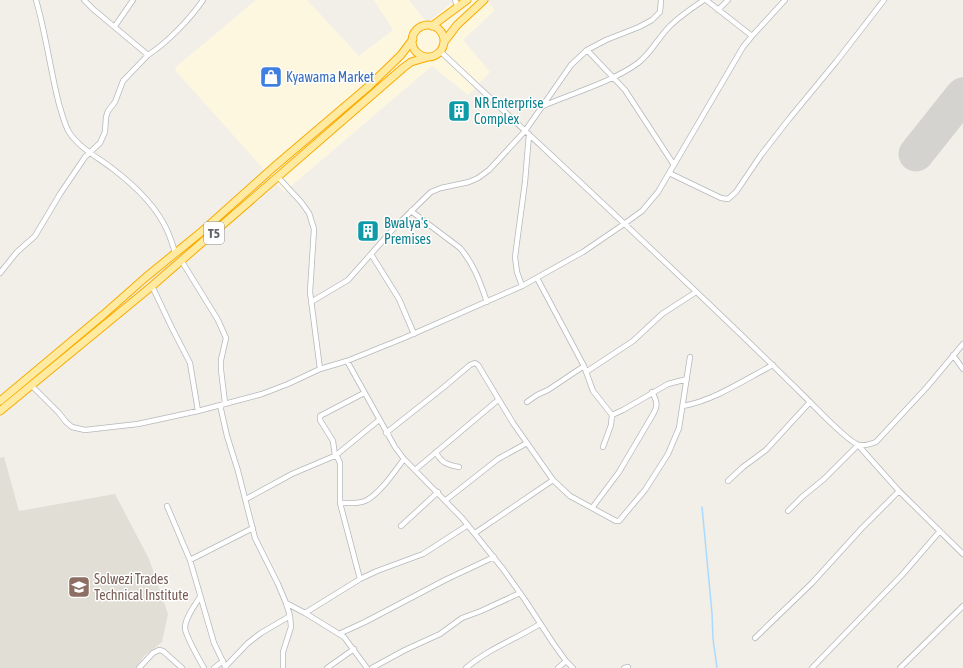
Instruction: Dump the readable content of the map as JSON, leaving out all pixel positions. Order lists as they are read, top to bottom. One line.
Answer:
{"streets":{"highway":["T5"]},"places":{"shop":["Kyawama Market"],"building":["NR Enterprise Complex","Bwalya's Premises"],"school or university":["Solwezi Trades Technical Institute"]}}
